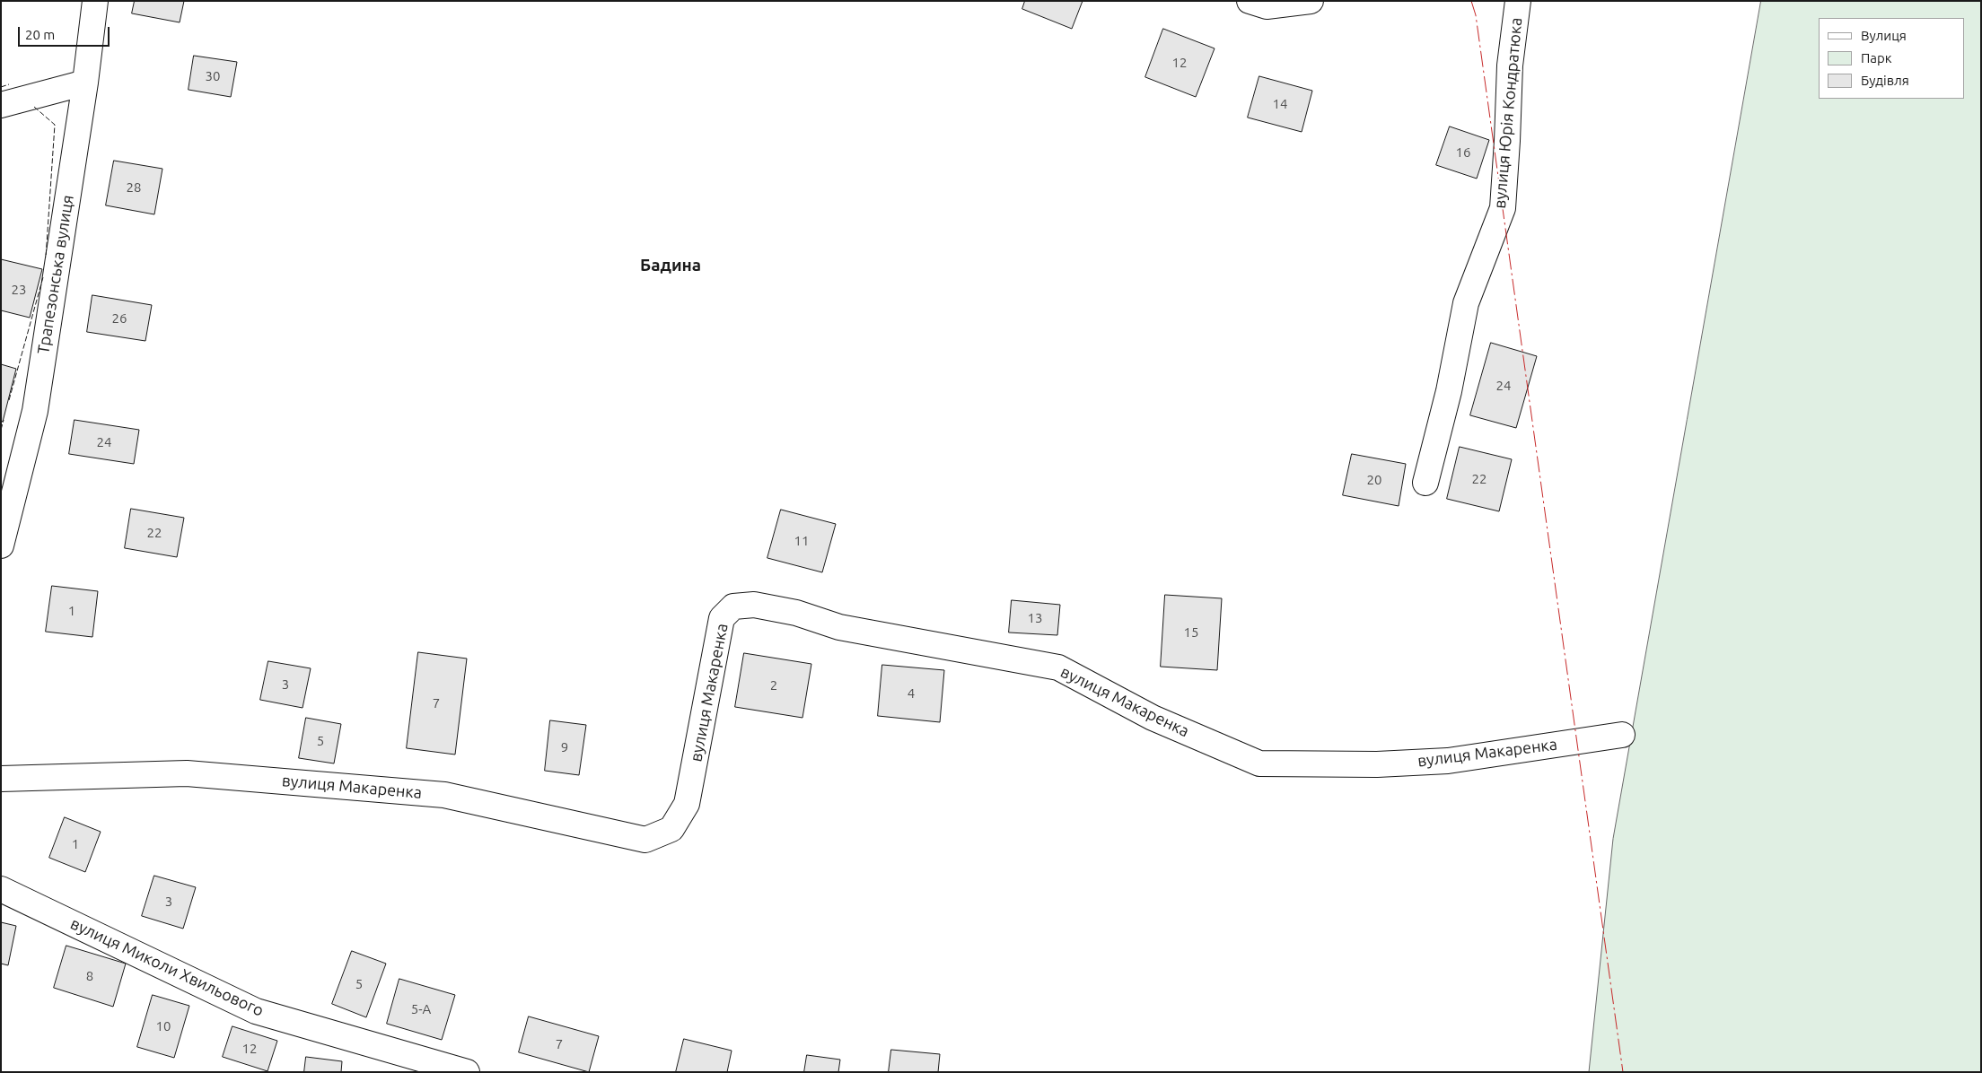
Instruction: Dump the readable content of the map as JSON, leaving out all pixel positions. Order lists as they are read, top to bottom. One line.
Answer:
{"streets":{"street":["вулиця Юрія Кондратюка","Трапезонська вулиця","вулиця Макаренка","вулиця Миколи Хвильового"]},"districts":["Бадина"],"house_numbers":["12","30","14","16","28","23","26","24","24","22","20","22","11","1","13","15","3","2","4","7","5","9","1","3","8","5","5-А","10","7","12"],"legend":["Вулиця","Парк","Будівля"],"scale_bar":"20 m"}
